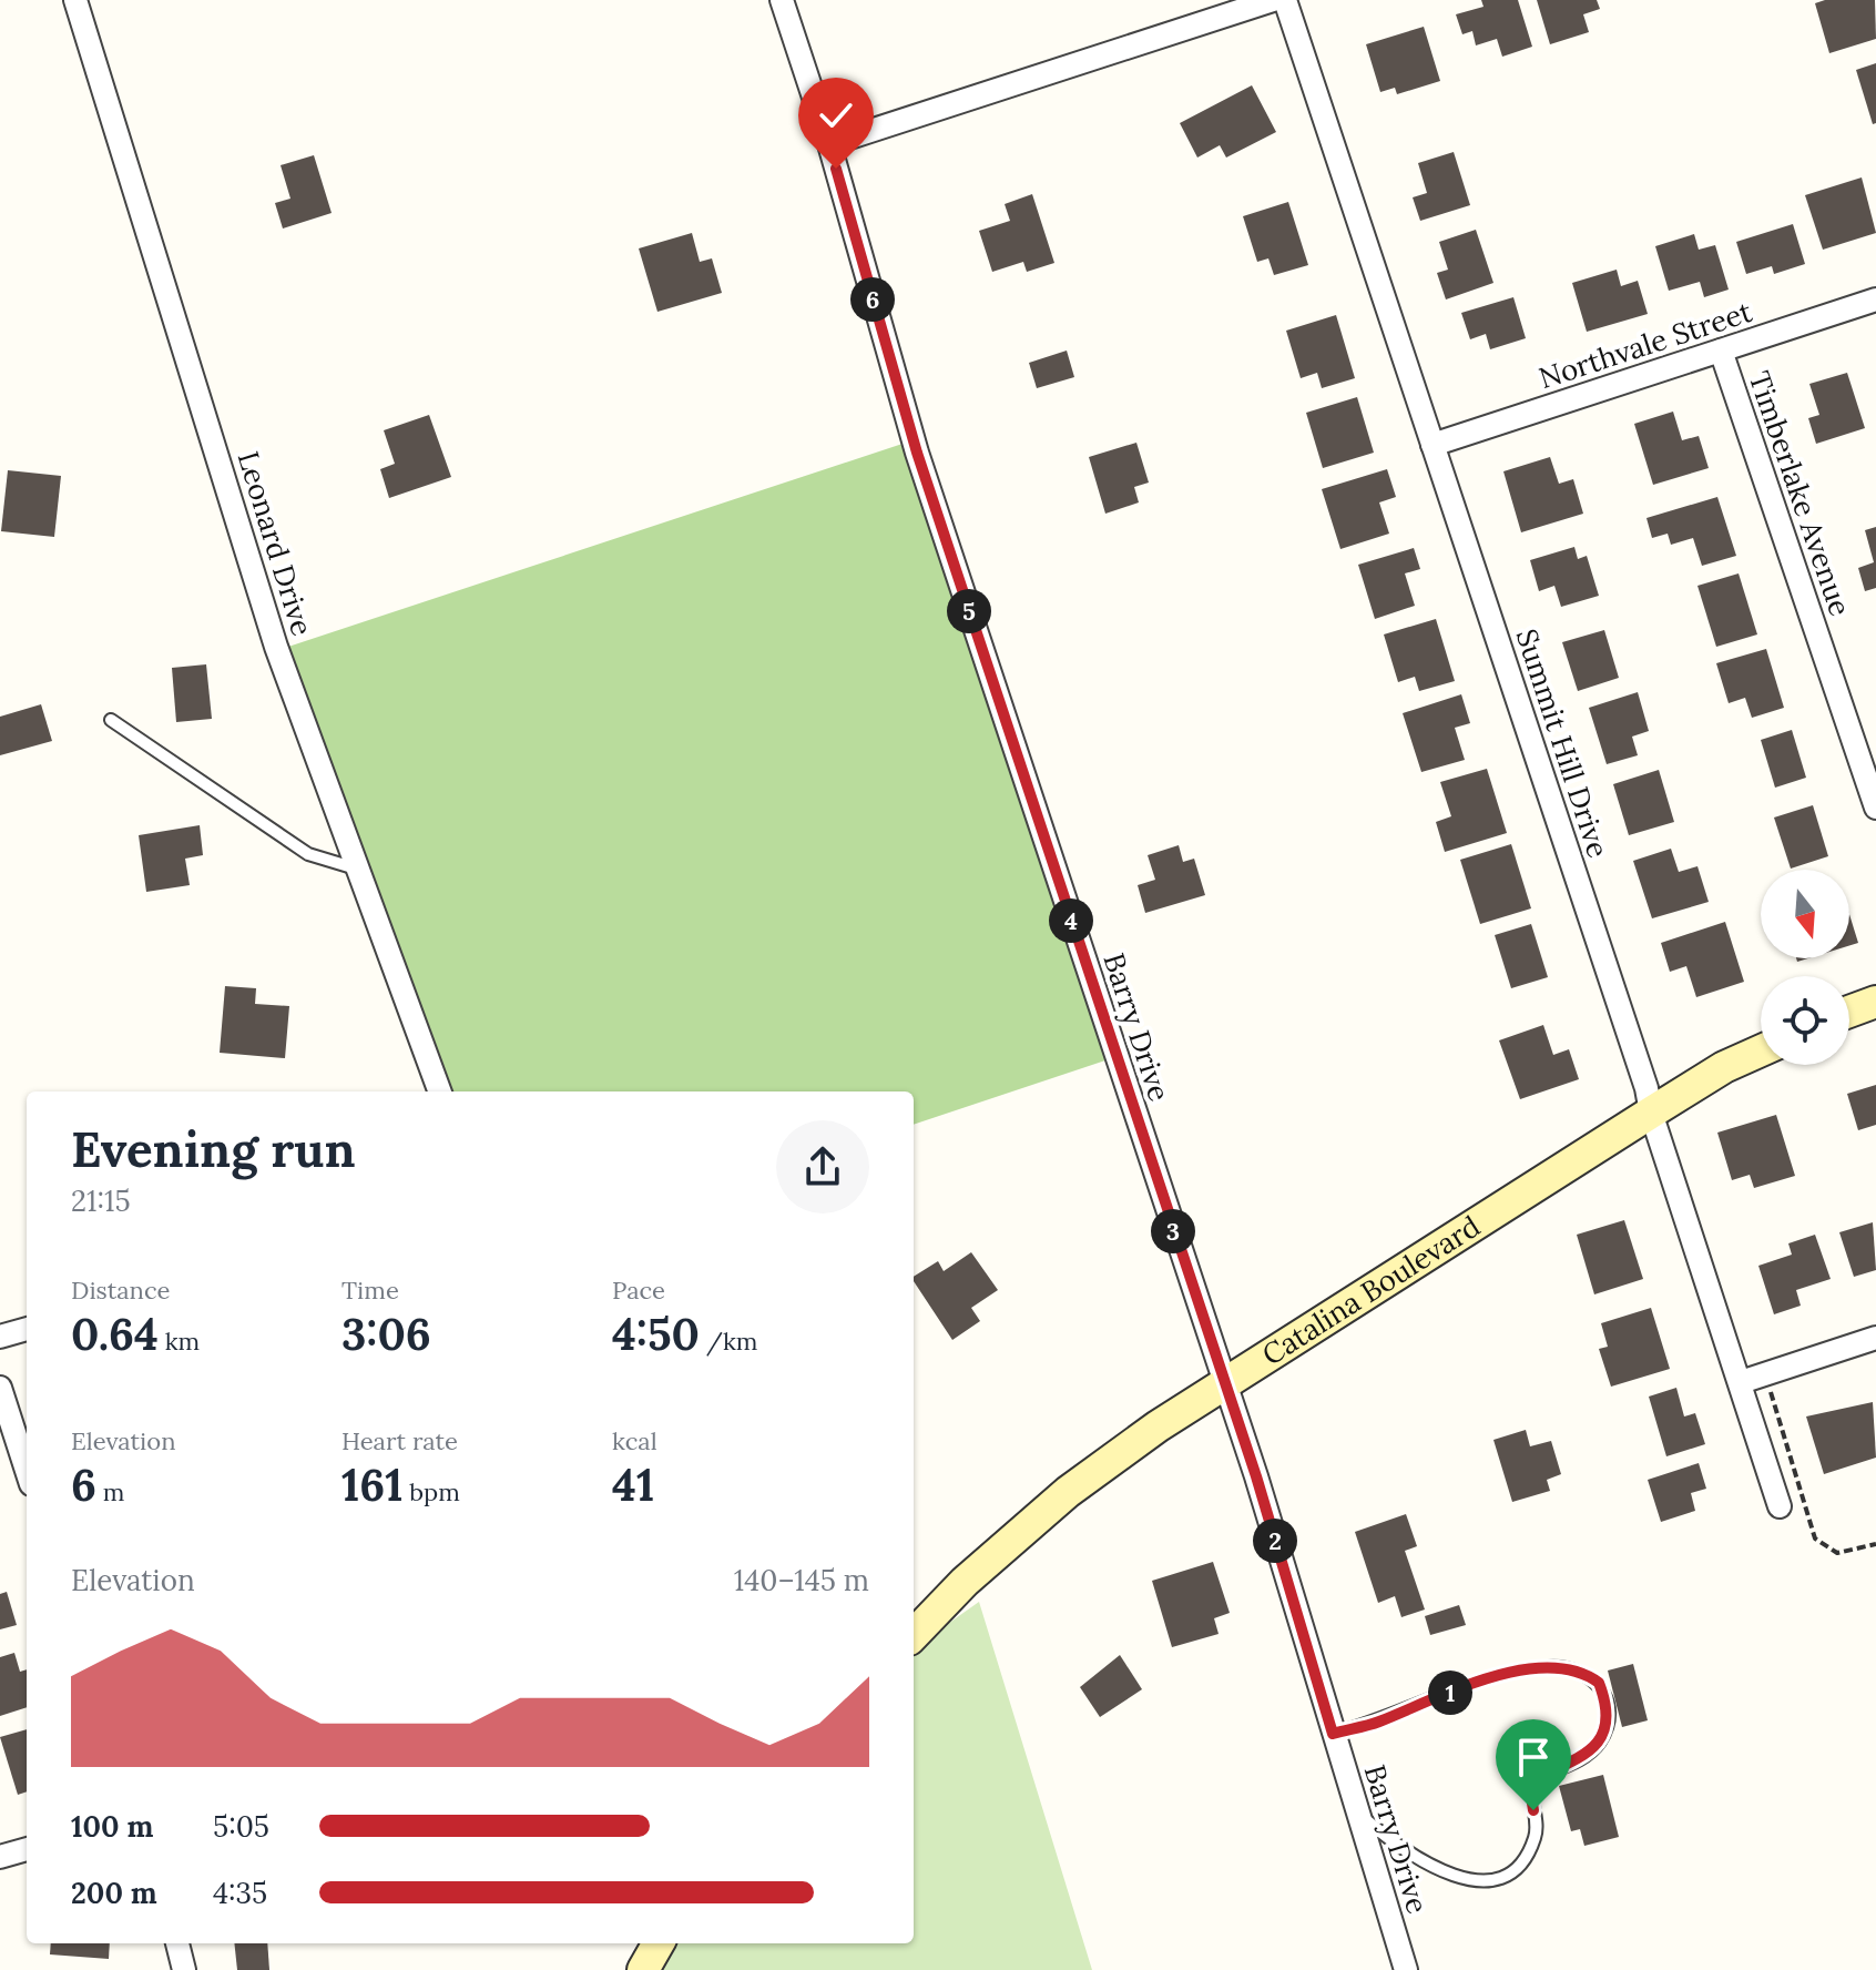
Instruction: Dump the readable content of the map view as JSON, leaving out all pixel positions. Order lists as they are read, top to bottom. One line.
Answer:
{"streets":{"street":["Northvale Street","Timberlake Avenue","Leonard Drive","Summit Hill Drive","Barry Drive","Catalina Boulevard"]},"crossings":[["Northvale Street","Timberlake Avenue"],["Northvale Street","Summit Hill Drive"],["Summit Hill Drive","Catalina Boulevard"],["Barry Drive","Catalina Boulevard"]],"north":"bottom","page":{"pins":["6","5","4","3","2","1"],"heading":["Evening run","21:15"],"stats":[["Distance","0.64 km"],["Time","3:06"],["Pace","4:50 /km"],["Elevation","6 m"],["Heart rate","161 bpm"],["kcal","41"]],"chart":["Elevation","140–145 m"],"list":[{"name":"100 m","note":"5:05"},{"name":"200 m","note":"4:35"}]}}
